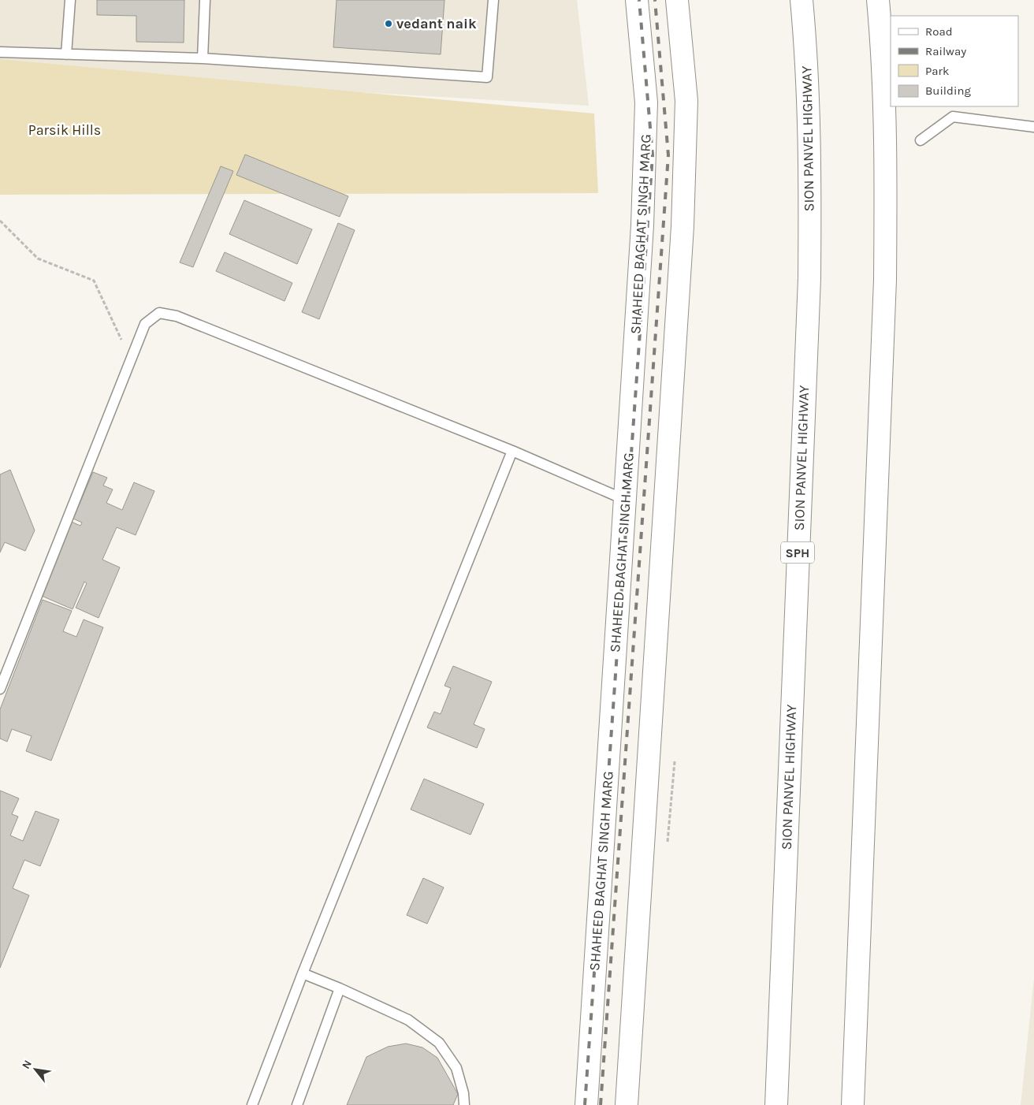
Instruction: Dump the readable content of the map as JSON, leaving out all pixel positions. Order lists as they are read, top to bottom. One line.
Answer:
{"streets":{"main road":["SION PANVEL HIGHWAY","SHAHEED BAGHAT SINGH MARG","SPH"]},"parks":["Parsik Hills"],"places":["vedant naik"],"legend":["Road","Railway","Park","Building"],"north":"top left"}
